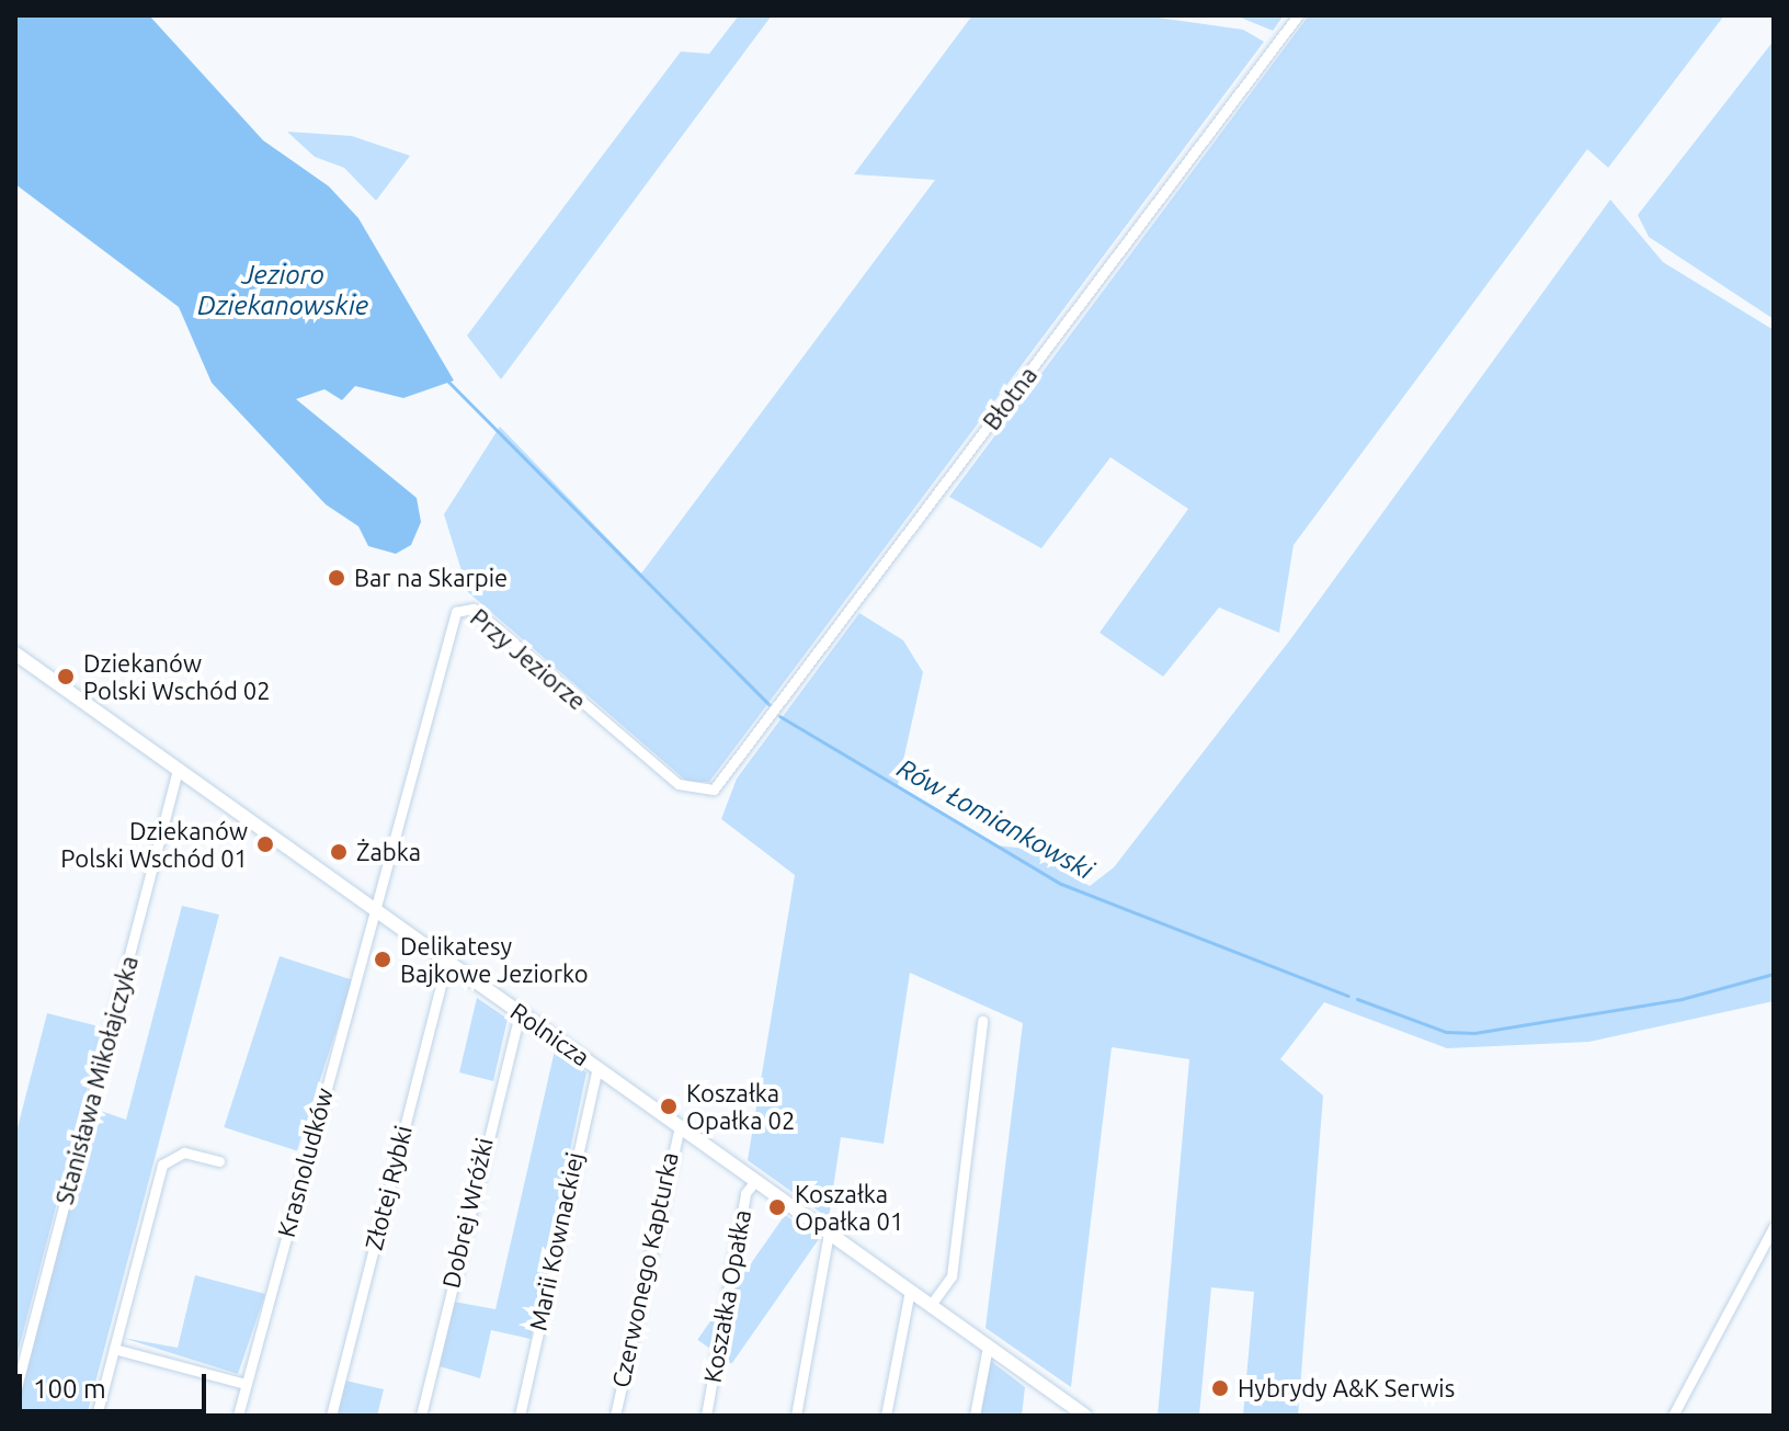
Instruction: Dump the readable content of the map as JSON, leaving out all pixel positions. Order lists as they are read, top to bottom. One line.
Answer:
{"streets":{"street":["Błotna","Przy Jeziorze","Rolnicza","Stanisława Mikołajczyka","Krasnoludków","Złotej Rybki","Dobrej Wróżki","Marii Kownackiej","Czerwonego Kapturka","Koszałka Opałka"]},"crossings":[["Błotna","Przy Jeziorze"],["Przy Jeziorze","Rolnicza"],["Przy Jeziorze","Krasnoludków"],["Rolnicza","Stanisława Mikołajczyka"],["Rolnicza","Krasnoludków"],["Rolnicza","Złotej Rybki"],["Rolnicza","Dobrej Wróżki"],["Rolnicza","Marii Kownackiej"],["Rolnicza","Czerwonego Kapturka"],["Rolnicza","Koszałka Opałka"]],"water":["Jezioro Dziekanowskie","Rów Łomiankowski"],"places":["Bar na Skarpie","Dziekanów Polski Wschód 02","Dziekanów Polski Wschód 01","Żabka","Delikatesy Bajkowe Jeziorko","Koszałka Opałka 02","Koszałka Opałka 01","Hybrydy A&K Serwis"],"scale_bar":"100 m"}
